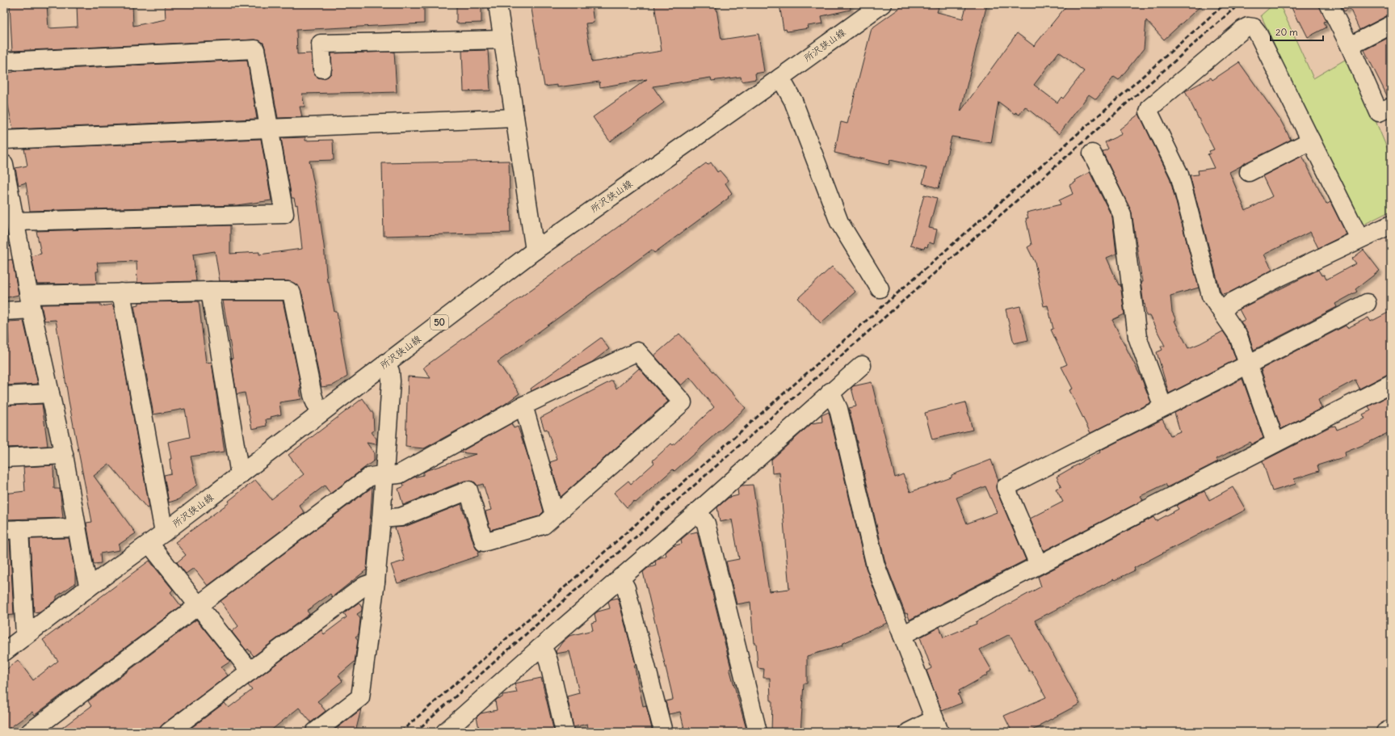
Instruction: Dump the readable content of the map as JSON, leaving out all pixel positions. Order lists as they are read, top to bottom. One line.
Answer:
{"streets":{"street":["所沢狭山線","50"]},"scale_bar":"20 m"}
